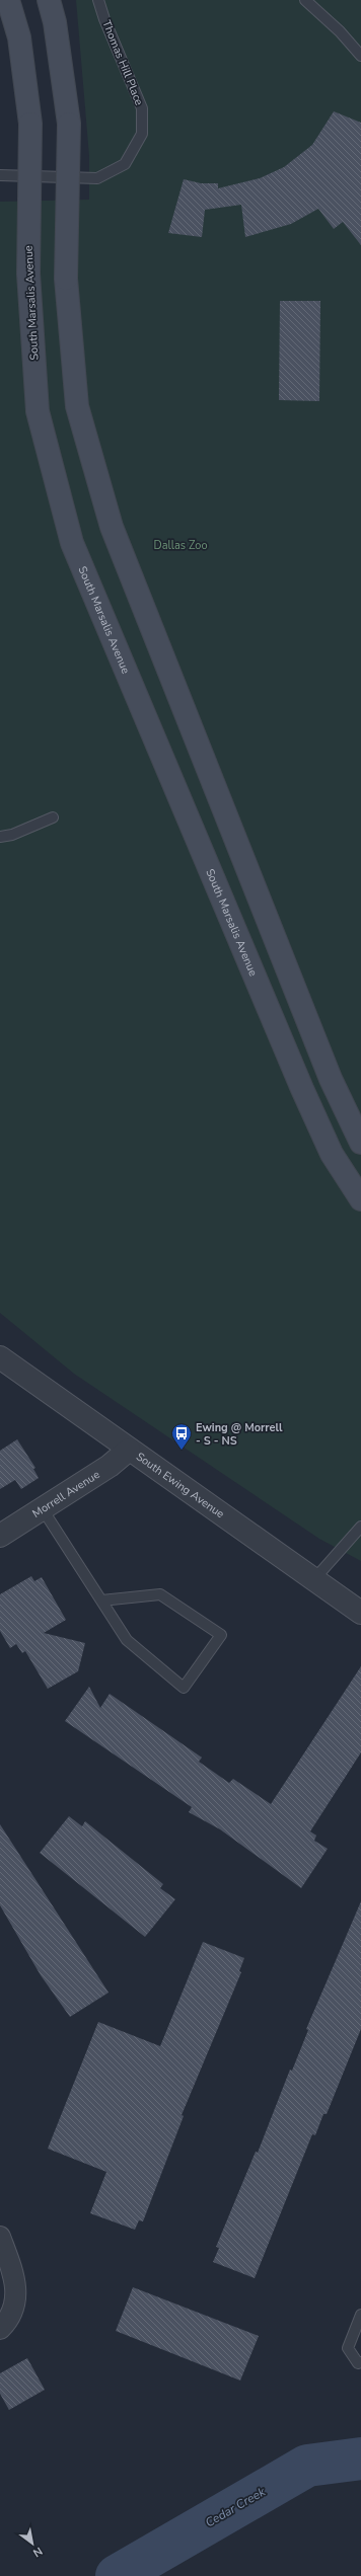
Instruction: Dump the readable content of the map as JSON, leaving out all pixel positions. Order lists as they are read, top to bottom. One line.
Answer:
{"streets":{"main road":["South Marsalis Avenue"],"street":["South Ewing Avenue","Morrell Avenue"],"lane":["Thomas Hill Place"]},"crossings":[["South Ewing Avenue","Morrell Avenue"]],"water":["Cedar Creek"],"parks":["Dallas Zoo"],"places":{"bus stop":["Ewing @ Morrell - S - NS"]},"north":"bottom right"}
